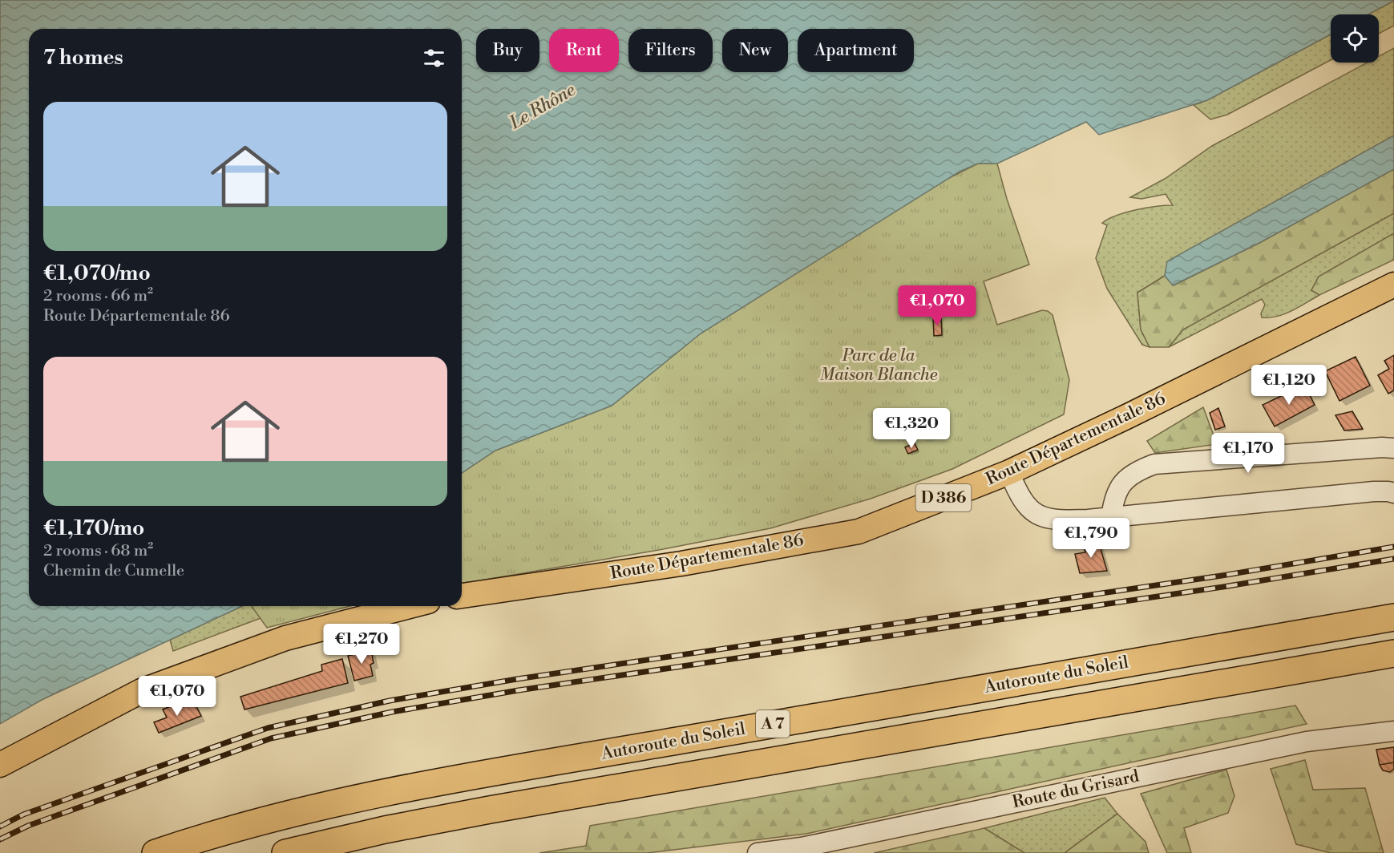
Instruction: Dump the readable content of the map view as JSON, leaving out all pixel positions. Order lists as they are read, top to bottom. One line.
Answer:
{"streets":{"highway":["Autoroute du Soleil","A 7"],"main road":["Route Départementale 86","D 386"],"street":["Route du Grisard"]},"water":["Le Rhône"],"parks":["Parc de la Maison Blanche"],"page":{"chip":["Buy","Rent","Filters","New","Apartment"],"heading":"7 homes","list":[{"name":"€1,070/mo","note":"2 rooms · 66 m² · Route Départementale 86"},{"name":"€1,170/mo","note":"2 rooms · 68 m² · Chemin de Cumelle"}],"price":["€1,070","€1,120","€1,320","€1,170","€1,790","€1,270","€1,070"]}}
